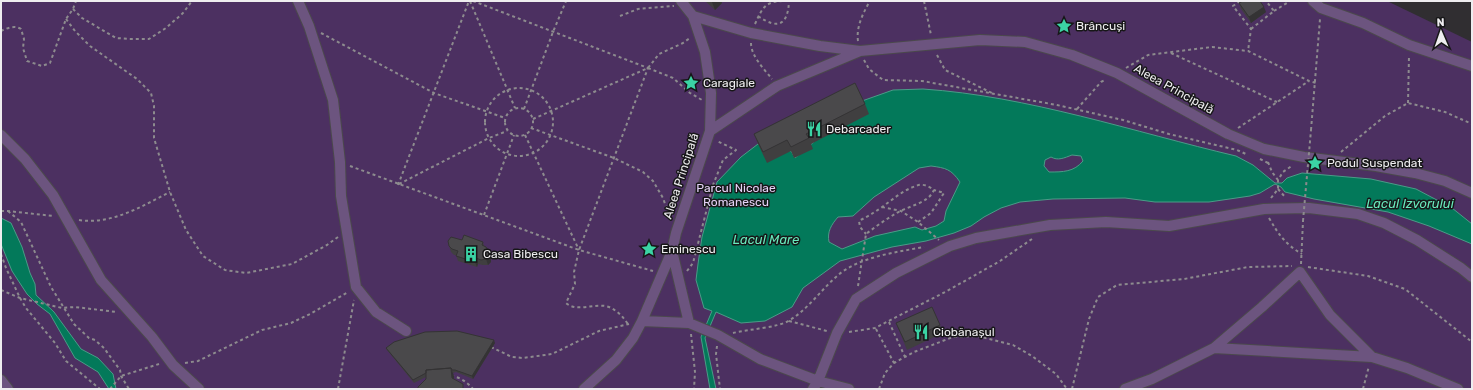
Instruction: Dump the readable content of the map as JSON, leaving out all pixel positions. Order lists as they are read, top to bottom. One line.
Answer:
{"streets":{"street":["Aleea Principală"]},"water":["Lacul Izvorului","Lacul Mare"],"parks":["Parcul Nicolae Romanescu"],"places":{"place":["Brâncuși","Caragiale","Podul Suspendat","Eminescu"],"restaurant":["Debarcader","Ciobănașul"],"building":["Casa Bibescu"]},"north":"top"}
